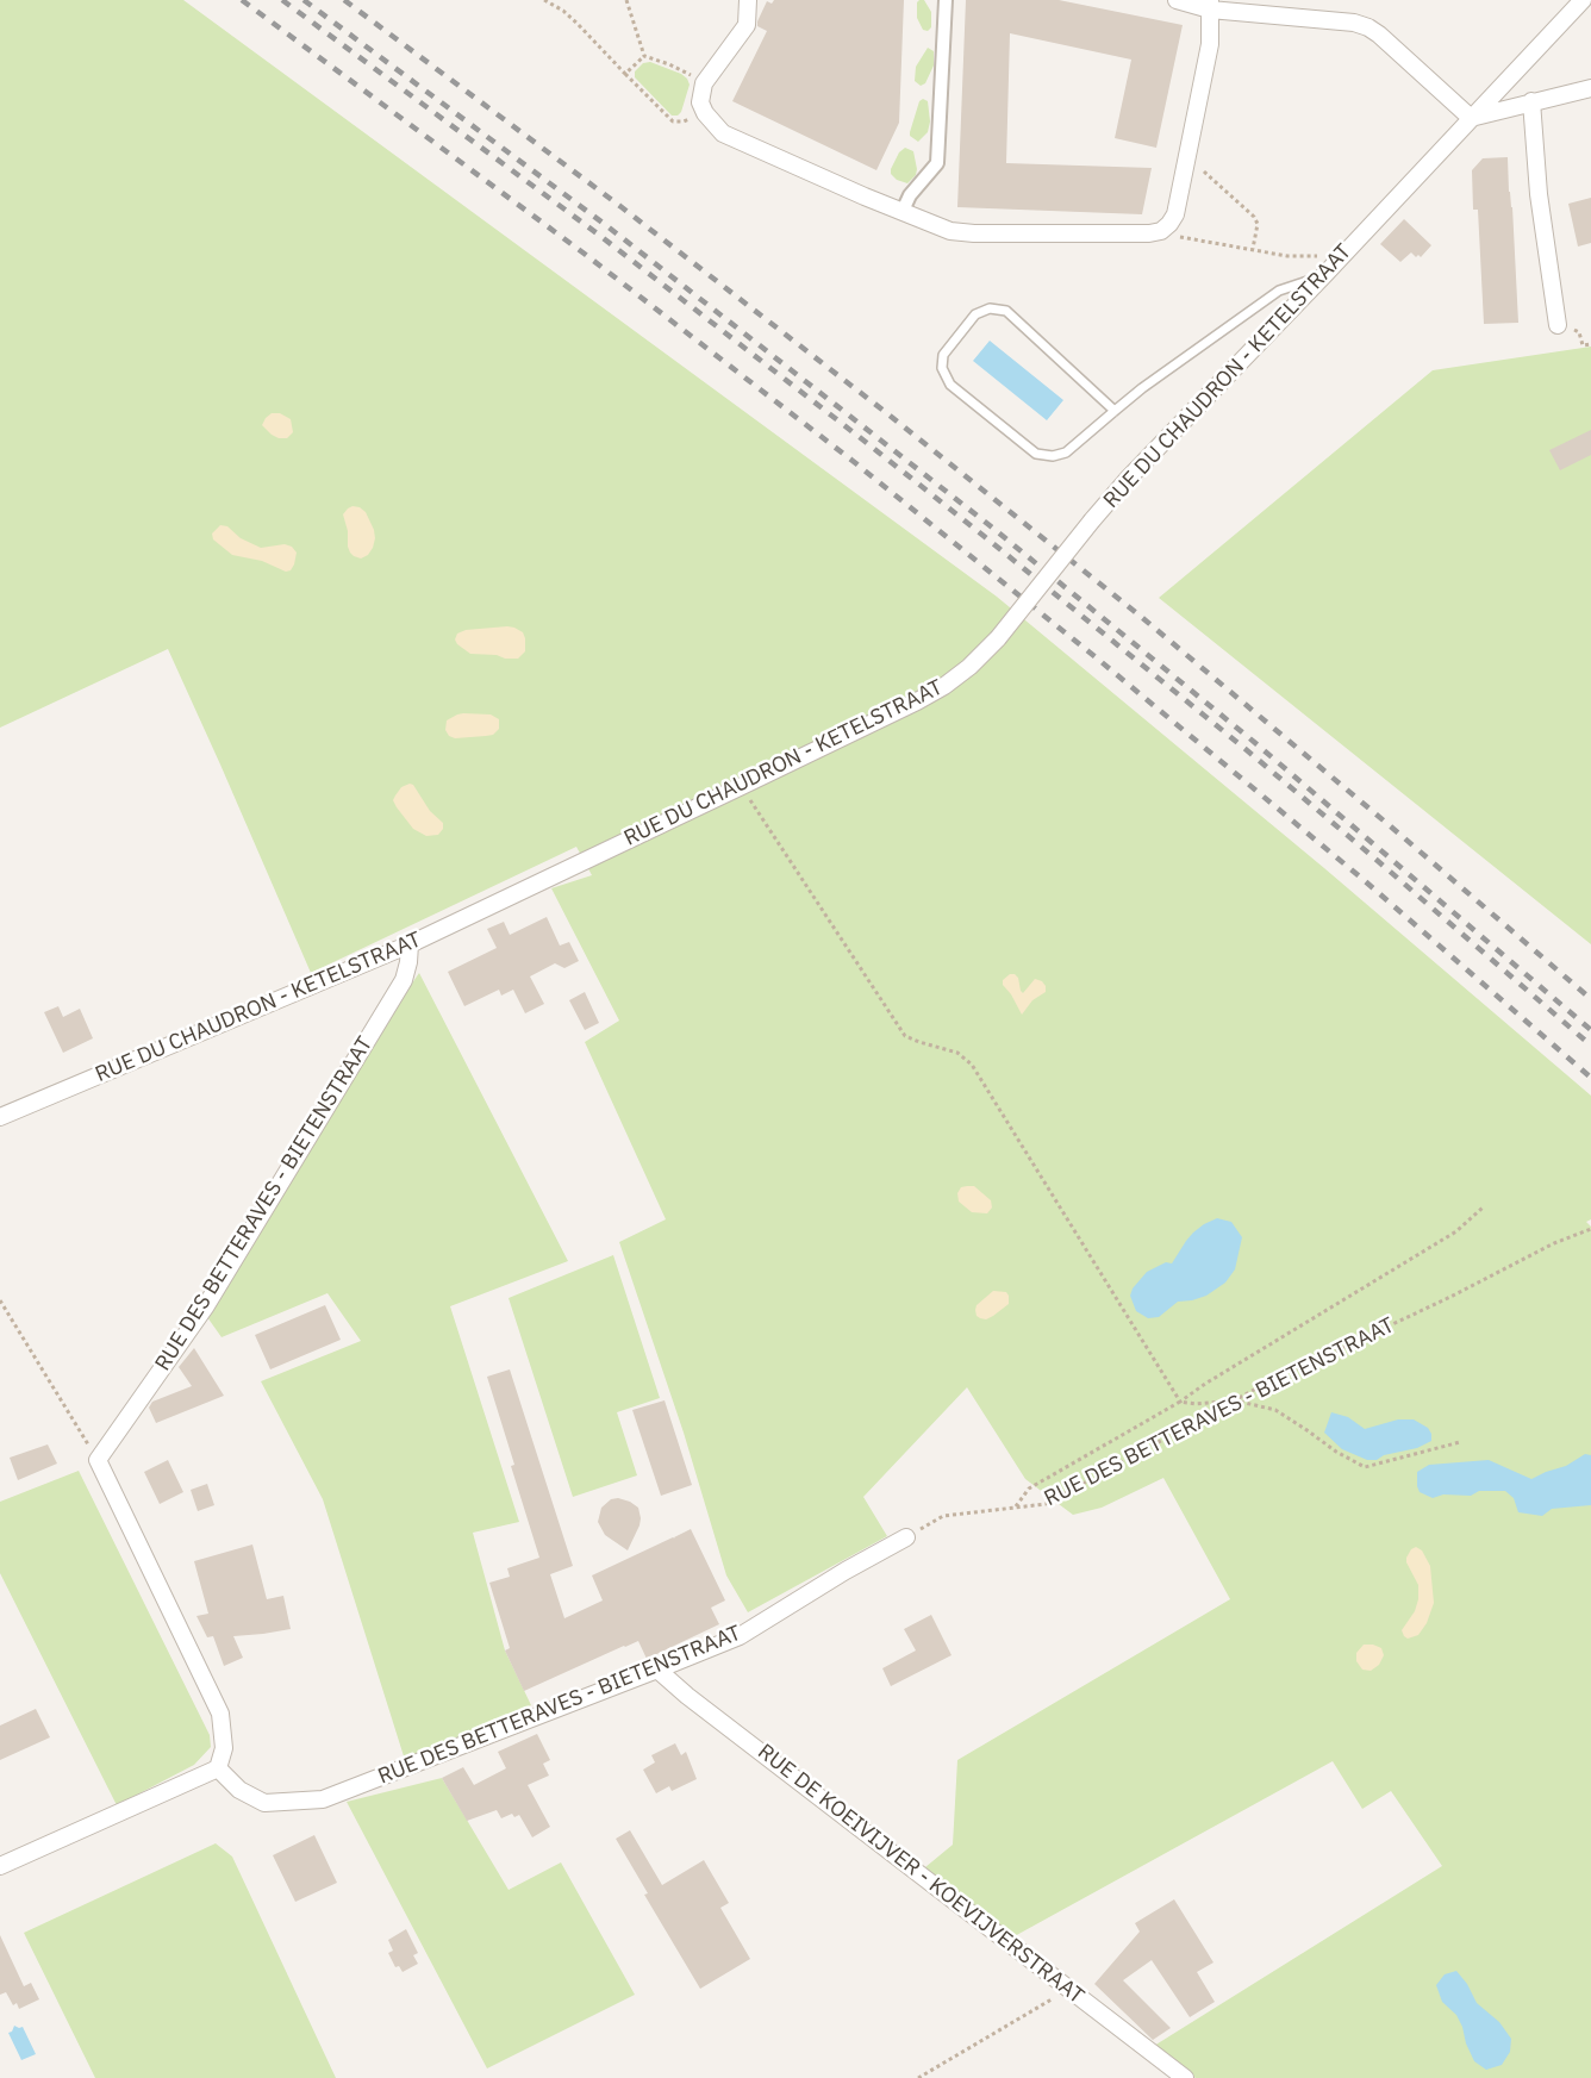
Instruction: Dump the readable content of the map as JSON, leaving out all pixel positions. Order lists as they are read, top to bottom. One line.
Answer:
{"streets":{"street":["RUE DU CHAUDRON - KETELSTRAAT","RUE DES BETTERAVES - BIETENSTRAAT","RUE DE KOEIVIJVER - KOEVIJVERSTRAAT"]},"crossings":[["RUE DU CHAUDRON - KETELSTRAAT","RUE DES BETTERAVES - BIETENSTRAAT"],["RUE DES BETTERAVES - BIETENSTRAAT","RUE DE KOEIVIJVER - KOEVIJVERSTRAAT"]]}
